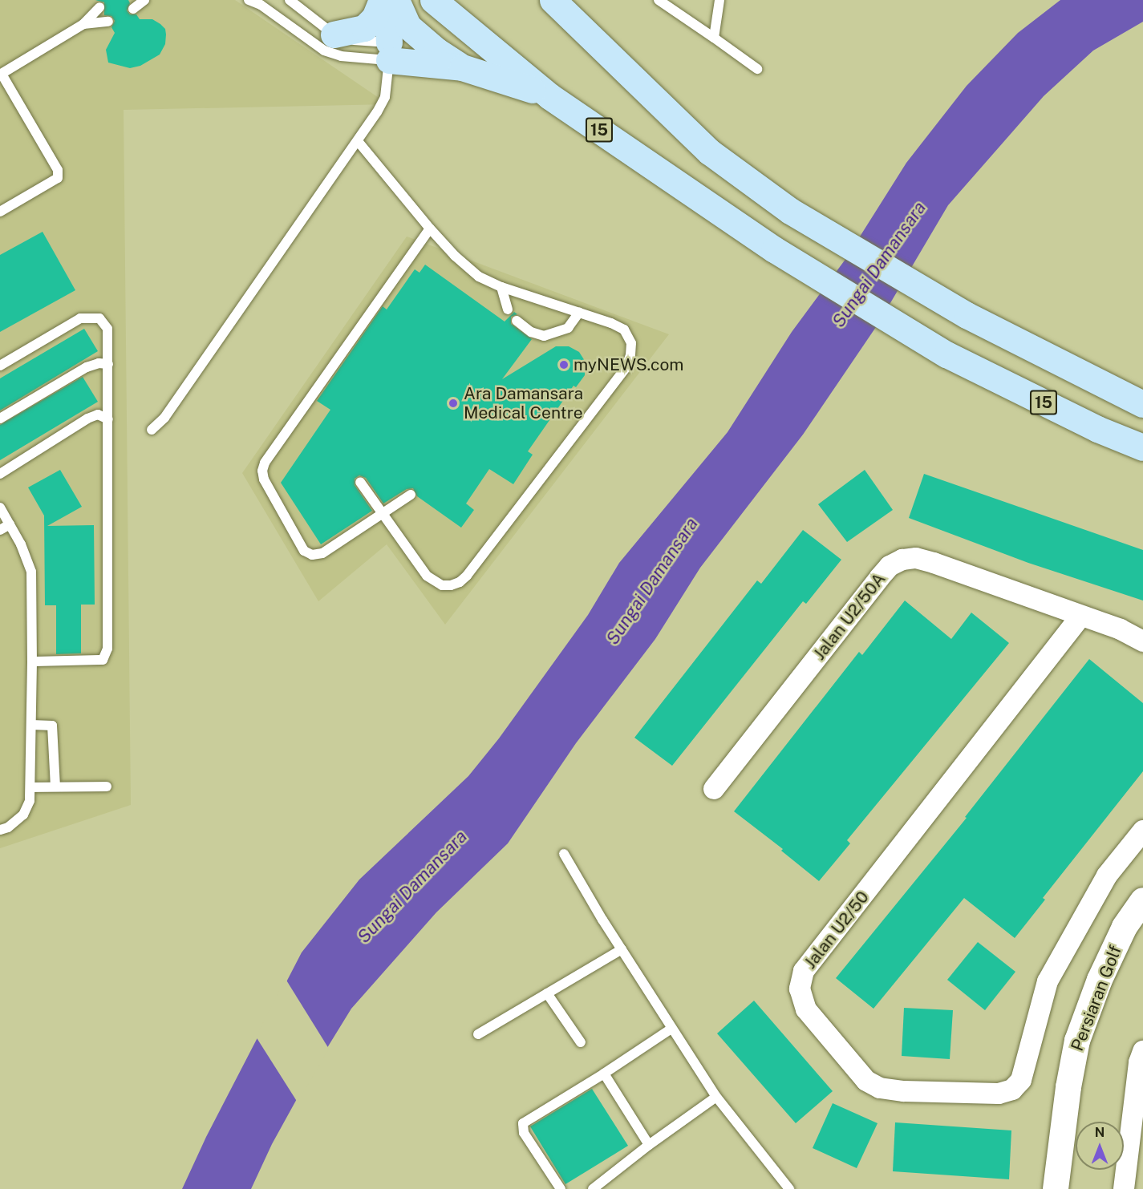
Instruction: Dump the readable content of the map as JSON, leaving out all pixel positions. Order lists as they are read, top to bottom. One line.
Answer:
{"streets":{"main road":["15"],"street":["Jalan U2/50A","Jalan U2/50","Persiaran Golf"]},"crossings":[["Jalan U2/50A","Jalan U2/50"]],"water":["Sungai Damansara"],"places":["myNEWS.com","Ara Damansara Medical Centre"],"north":"top"}
